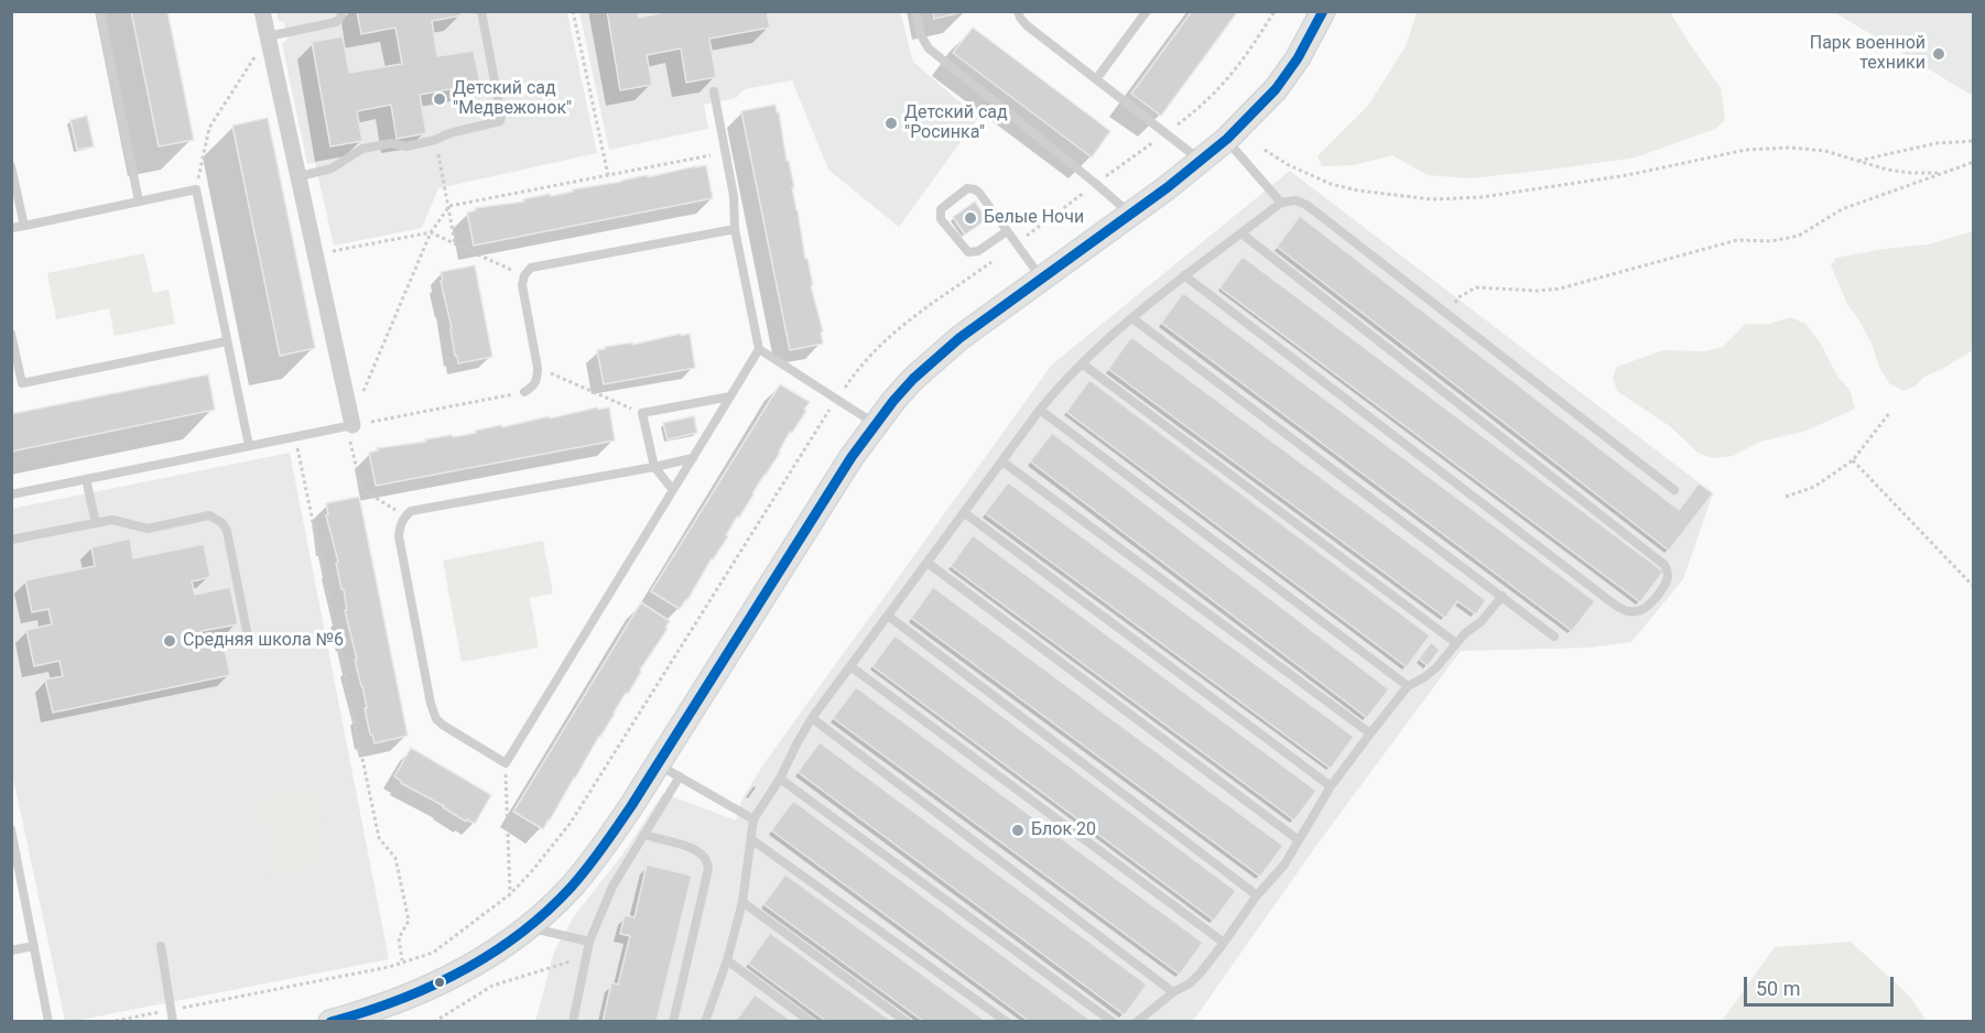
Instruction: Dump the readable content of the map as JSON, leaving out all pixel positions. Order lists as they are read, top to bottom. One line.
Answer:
{"places":["Парк военной техники","Детский сад \"Медвежонок\"","Детский сад \"Росинка\"","Белые Ночи","Средняя школа №6","Блок 20"],"scale_bar":"50 m"}
